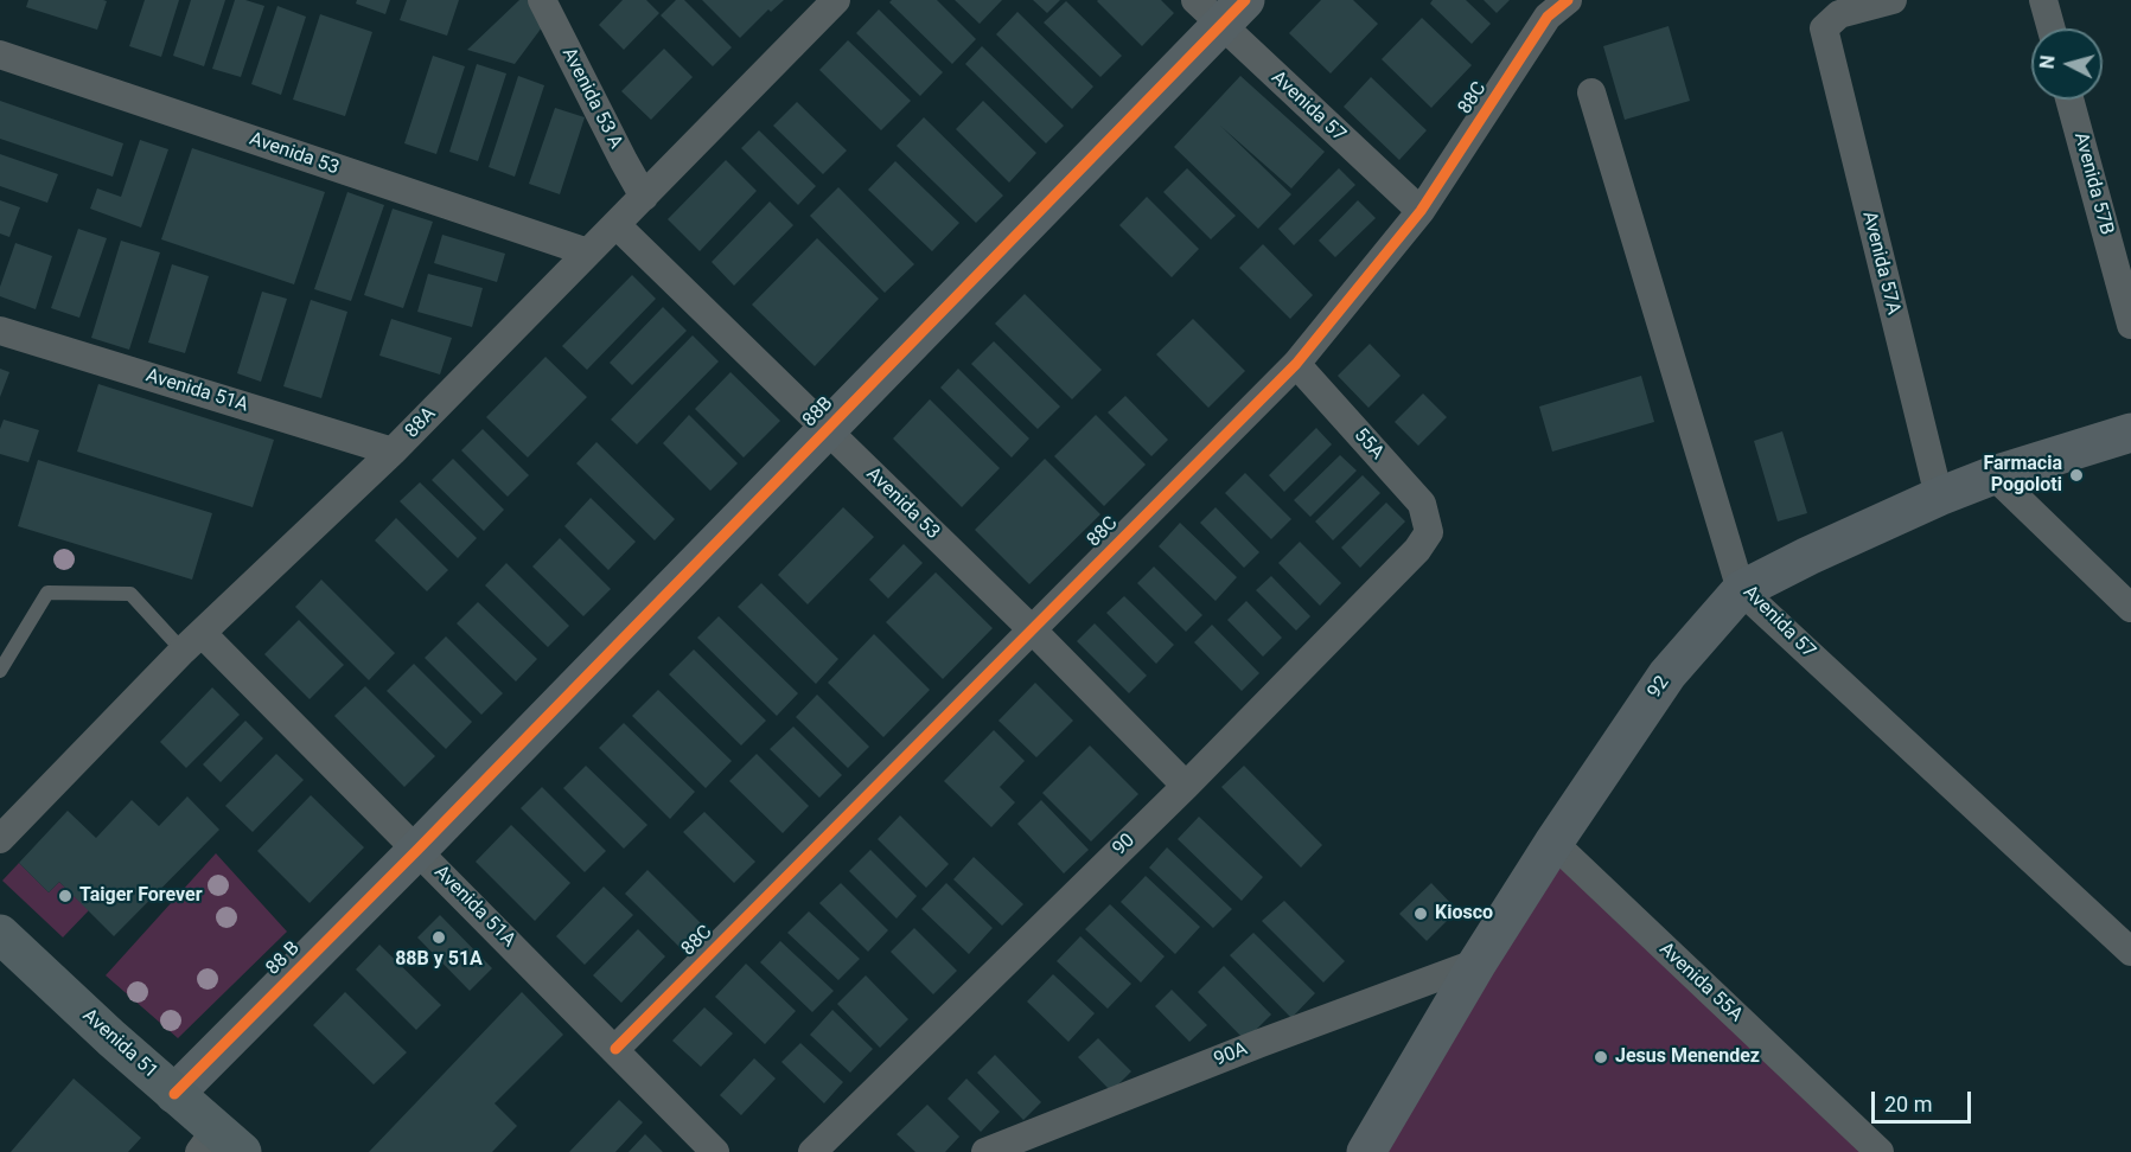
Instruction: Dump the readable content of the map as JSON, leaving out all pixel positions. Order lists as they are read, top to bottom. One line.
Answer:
{"streets":{"main road":["Avenida 51"],"street":["Avenida 53 A","88C","Avenida 57","Avenida 53","Avenida 57B","Avenida 57A","Avenida 51A","88B","88A","55A","92","90","88 B","Avenida 55A","90A"]},"crossings":[["Avenida 53 A","88A"],["88C","Avenida 57"],["88C","Avenida 53"],["88C","Avenida 51A"],["88C","55A"],["Avenida 57","88B"],["Avenida 57","92"],["Avenida 53","88B"],["Avenida 53","88A"],["Avenida 53","90"],["Avenida 57A","92"],["Avenida 51A","88B"],["Avenida 51A","88A"],["Avenida 51A","88 B"],["88B","88 B"],["55A","90"],["92","Avenida 55A"],["92","90A"],["88 B","Avenida 51"]],"places":["Farmacia Pogoloti","Taiger Forever","Kiosco","88B y 51A","Jesus Menendez"],"scale_bar":"20 m","north":"left"}
